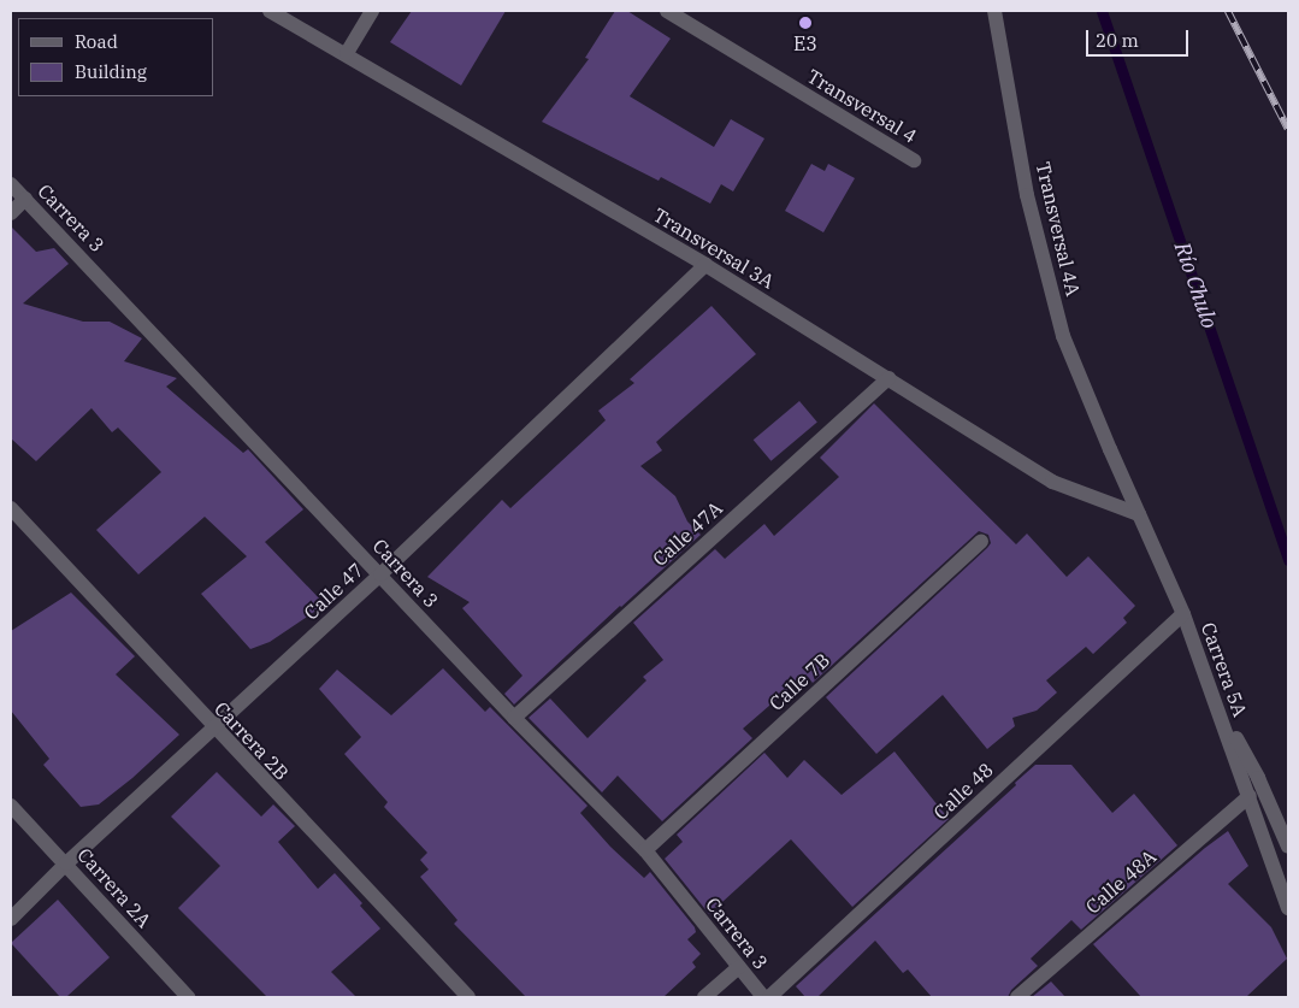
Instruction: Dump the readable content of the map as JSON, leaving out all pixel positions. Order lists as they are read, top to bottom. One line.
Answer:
{"streets":{"street":["Transversal 4","Carrera 3","Transversal 4A","Transversal 3A","Calle 47A","Calle 47","Carrera 5A","Calle 7B","Carrera 2B","Calle 48","Calle 48A","Carrera 2A"]},"crossings":[["Carrera 3","Calle 47A"],["Carrera 3","Calle 47"],["Carrera 3","Calle 7B"],["Transversal 4A","Carrera 5A"],["Transversal 3A","Calle 47A"],["Transversal 3A","Calle 47"],["Transversal 3A","Carrera 5A"],["Calle 47","Carrera 2B"],["Calle 47","Carrera 2A"],["Carrera 5A","Calle 48"],["Carrera 5A","Calle 48A"]],"water":["Río Chulo"],"places":["E3"],"legend":["Road","Building"],"scale_bar":"20 m"}
